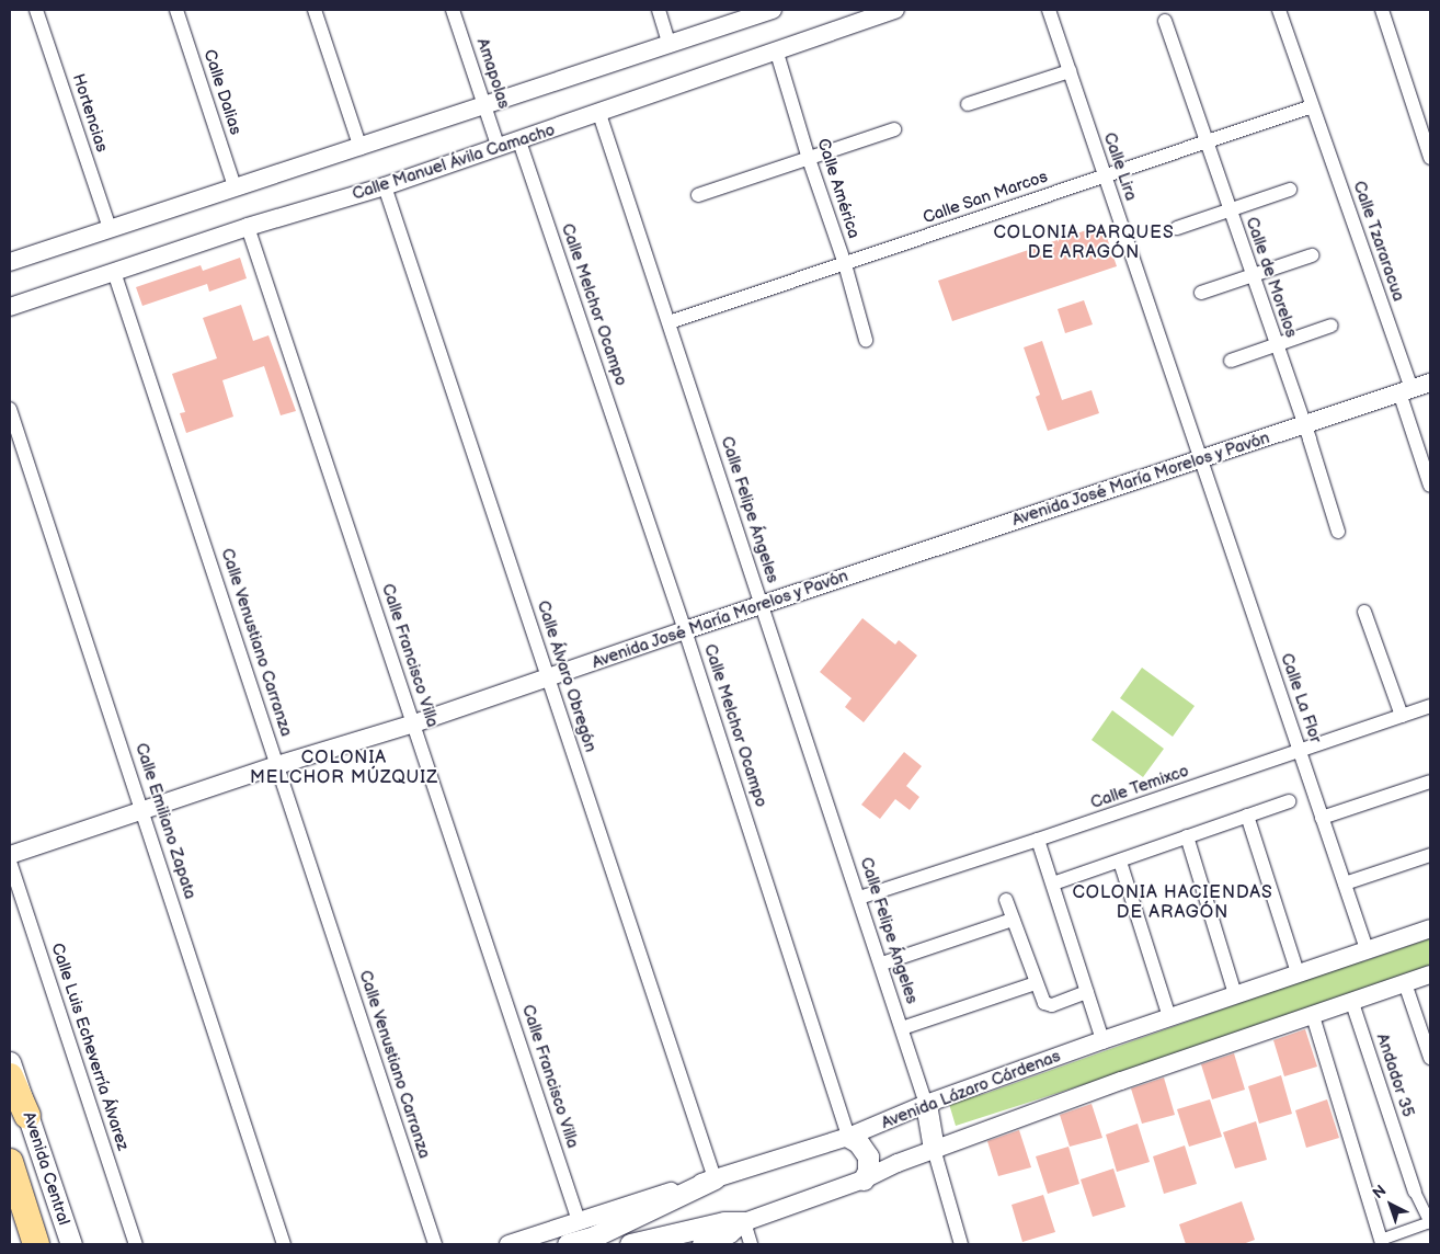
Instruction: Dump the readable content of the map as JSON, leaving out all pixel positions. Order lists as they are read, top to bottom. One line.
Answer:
{"streets":{"highway":["Avenida Central"],"street":["Amapolas","Calle Dalias","Hortencias","Calle Manuel Ávila Camacho","Calle Lira","Calle América","Calle San Marcos","Calle Tzararacua","Calle de Morelos","Calle Melchor Ocampo","Avenida José María Morelos y Pavón","Calle Felipe Ángeles","Calle Venustiano Carranza","Calle Francisco Villa","Calle Álvaro Obregón","Calle La Flor","Calle Temixco","Calle Emiliano Zapata","Calle Luis Echeverría Álvarez","Andador 35","Avenida Lázaro Cárdenas"]},"crossings":[["Amapolas","Calle Manuel Ávila Camacho"],["Calle Manuel Ávila Camacho","Calle América"],["Calle Manuel Ávila Camacho","Calle Melchor Ocampo"],["Calle Manuel Ávila Camacho","Calle Felipe Ángeles"],["Calle Manuel Ávila Camacho","Calle Venustiano Carranza"],["Calle Manuel Ávila Camacho","Calle Francisco Villa"],["Calle Manuel Ávila Camacho","Calle Álvaro Obregón"],["Calle Lira","Calle San Marcos"],["Calle Lira","Avenida José María Morelos y Pavón"],["Calle Lira","Calle La Flor"],["Calle América","Calle San Marcos"],["Calle San Marcos","Calle Tzararacua"],["Calle San Marcos","Calle de Morelos"],["Calle San Marcos","Calle Felipe Ángeles"],["Calle Tzararacua","Avenida José María Morelos y Pavón"],["Calle de Morelos","Avenida José María Morelos y Pavón"],["Calle Melchor Ocampo","Avenida José María Morelos y Pavón"],["Calle Melchor Ocampo","Avenida Lázaro Cárdenas"],["Avenida José María Morelos y Pavón","Calle Felipe Ángeles"],["Avenida José María Morelos y Pavón","Calle Venustiano Carranza"],["Avenida José María Morelos y Pavón","Calle Francisco Villa"],["Avenida José María Morelos y Pavón","Calle Álvaro Obregón"],["Avenida José María Morelos y Pavón","Calle La Flor"],["Avenida José María Morelos y Pavón","Calle Emiliano Zapata"],["Calle Felipe Ángeles","Calle Temixco"],["Calle Felipe Ángeles","Avenida Lázaro Cárdenas"],["Calle Francisco Villa","Avenida Lázaro Cárdenas"],["Calle Álvaro Obregón","Avenida Lázaro Cárdenas"],["Calle La Flor","Calle Temixco"],["Calle La Flor","Avenida Lázaro Cárdenas"]],"districts":["COLONIA PARQUES DE ARAGÓN","COLONIA MELCHOR MÚZQUIZ","COLONIA HACIENDAS DE ARAGÓN"],"north":"top left"}
